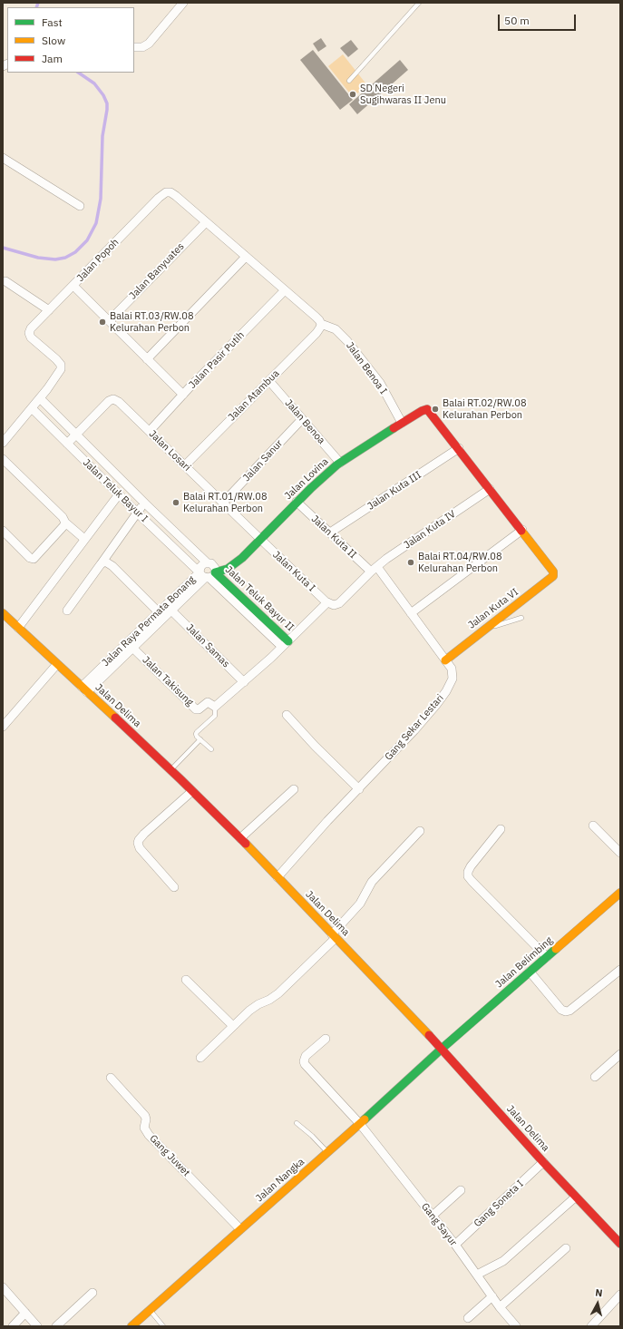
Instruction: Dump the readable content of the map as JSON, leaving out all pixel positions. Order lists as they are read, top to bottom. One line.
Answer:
{"streets":{"street":["Jalan Popoh","Jalan Banyuates","Jalan Pasir Putih","Jalan Benoa I","Jalan Atambua","Jalan Benoa","Jalan Losari","Jalan Sanur","Jalan Lovina","Jalan Teluk Bayur I","Jalan Kuta III","Jalan Kuta IV","Jalan Kuta II","Jalan Kuta I","Jalan Teluk Bayur II","Jalan Kuta VI","Jalan Raya Permata Bonang","Jalan Samas","Jalan Takisung","Jalan Delima","Gang Sekar Lestari","Jalan Belimbing","Gang Juwet","Jalan Nangka","Gang Soneta I","Gang Sayur"]},"crossings":[["Jalan Popoh","Jalan Banyuates"],["Jalan Popoh","Jalan Teluk Bayur I"],["Jalan Pasir Putih","Jalan Losari"],["Jalan Benoa I","Jalan Atambua"],["Jalan Benoa I","Jalan Lovina"],["Jalan Atambua","Jalan Benoa"],["Jalan Atambua","Jalan Losari"],["Jalan Benoa","Jalan Sanur"],["Jalan Benoa","Jalan Lovina"],["Jalan Losari","Jalan Sanur"],["Jalan Losari","Jalan Lovina"],["Jalan Losari","Jalan Teluk Bayur I"],["Jalan Losari","Jalan Kuta I"],["Jalan Lovina","Jalan Teluk Bayur I"],["Jalan Lovina","Jalan Kuta III"],["Jalan Lovina","Jalan Kuta II"],["Jalan Lovina","Jalan Kuta I"],["Jalan Lovina","Jalan Teluk Bayur II"],["Jalan Lovina","Jalan Raya Permata Bonang"],["Jalan Teluk Bayur I","Jalan Teluk Bayur II"],["Jalan Teluk Bayur I","Jalan Raya Permata Bonang"],["Jalan Kuta III","Jalan Kuta II"],["Jalan Kuta IV","Jalan Kuta II"],["Jalan Kuta IV","Jalan Kuta I"],["Jalan Kuta II","Jalan Kuta VI"],["Jalan Kuta II","Gang Sekar Lestari"],["Jalan Teluk Bayur II","Jalan Raya Permata Bonang"],["Jalan Kuta VI","Gang Sekar Lestari"],["Jalan Raya Permata Bonang","Jalan Samas"],["Jalan Raya Permata Bonang","Jalan Takisung"],["Jalan Raya Permata Bonang","Jalan Delima"],["Jalan Delima","Gang Sekar Lestari"],["Jalan Delima","Jalan Belimbing"],["Jalan Delima","Jalan Nangka"],["Jalan Delima","Gang Soneta I"],["Jalan Belimbing","Jalan Nangka"],["Gang Juwet","Jalan Nangka"],["Jalan Nangka","Gang Sayur"],["Gang Soneta I","Gang Sayur"]],"places":["SD Negeri Sugihwaras II Jenu","Balai RT.03/RW.08 Kelurahan Perbon","Balai RT.02/RW.08 Kelurahan Perbon","Balai RT.01/RW.08 Kelurahan Perbon","Balai RT.04/RW.08 Kelurahan Perbon"],"legend":["Fast","Slow","Jam"],"scale_bar":"50 m","north":"top"}
